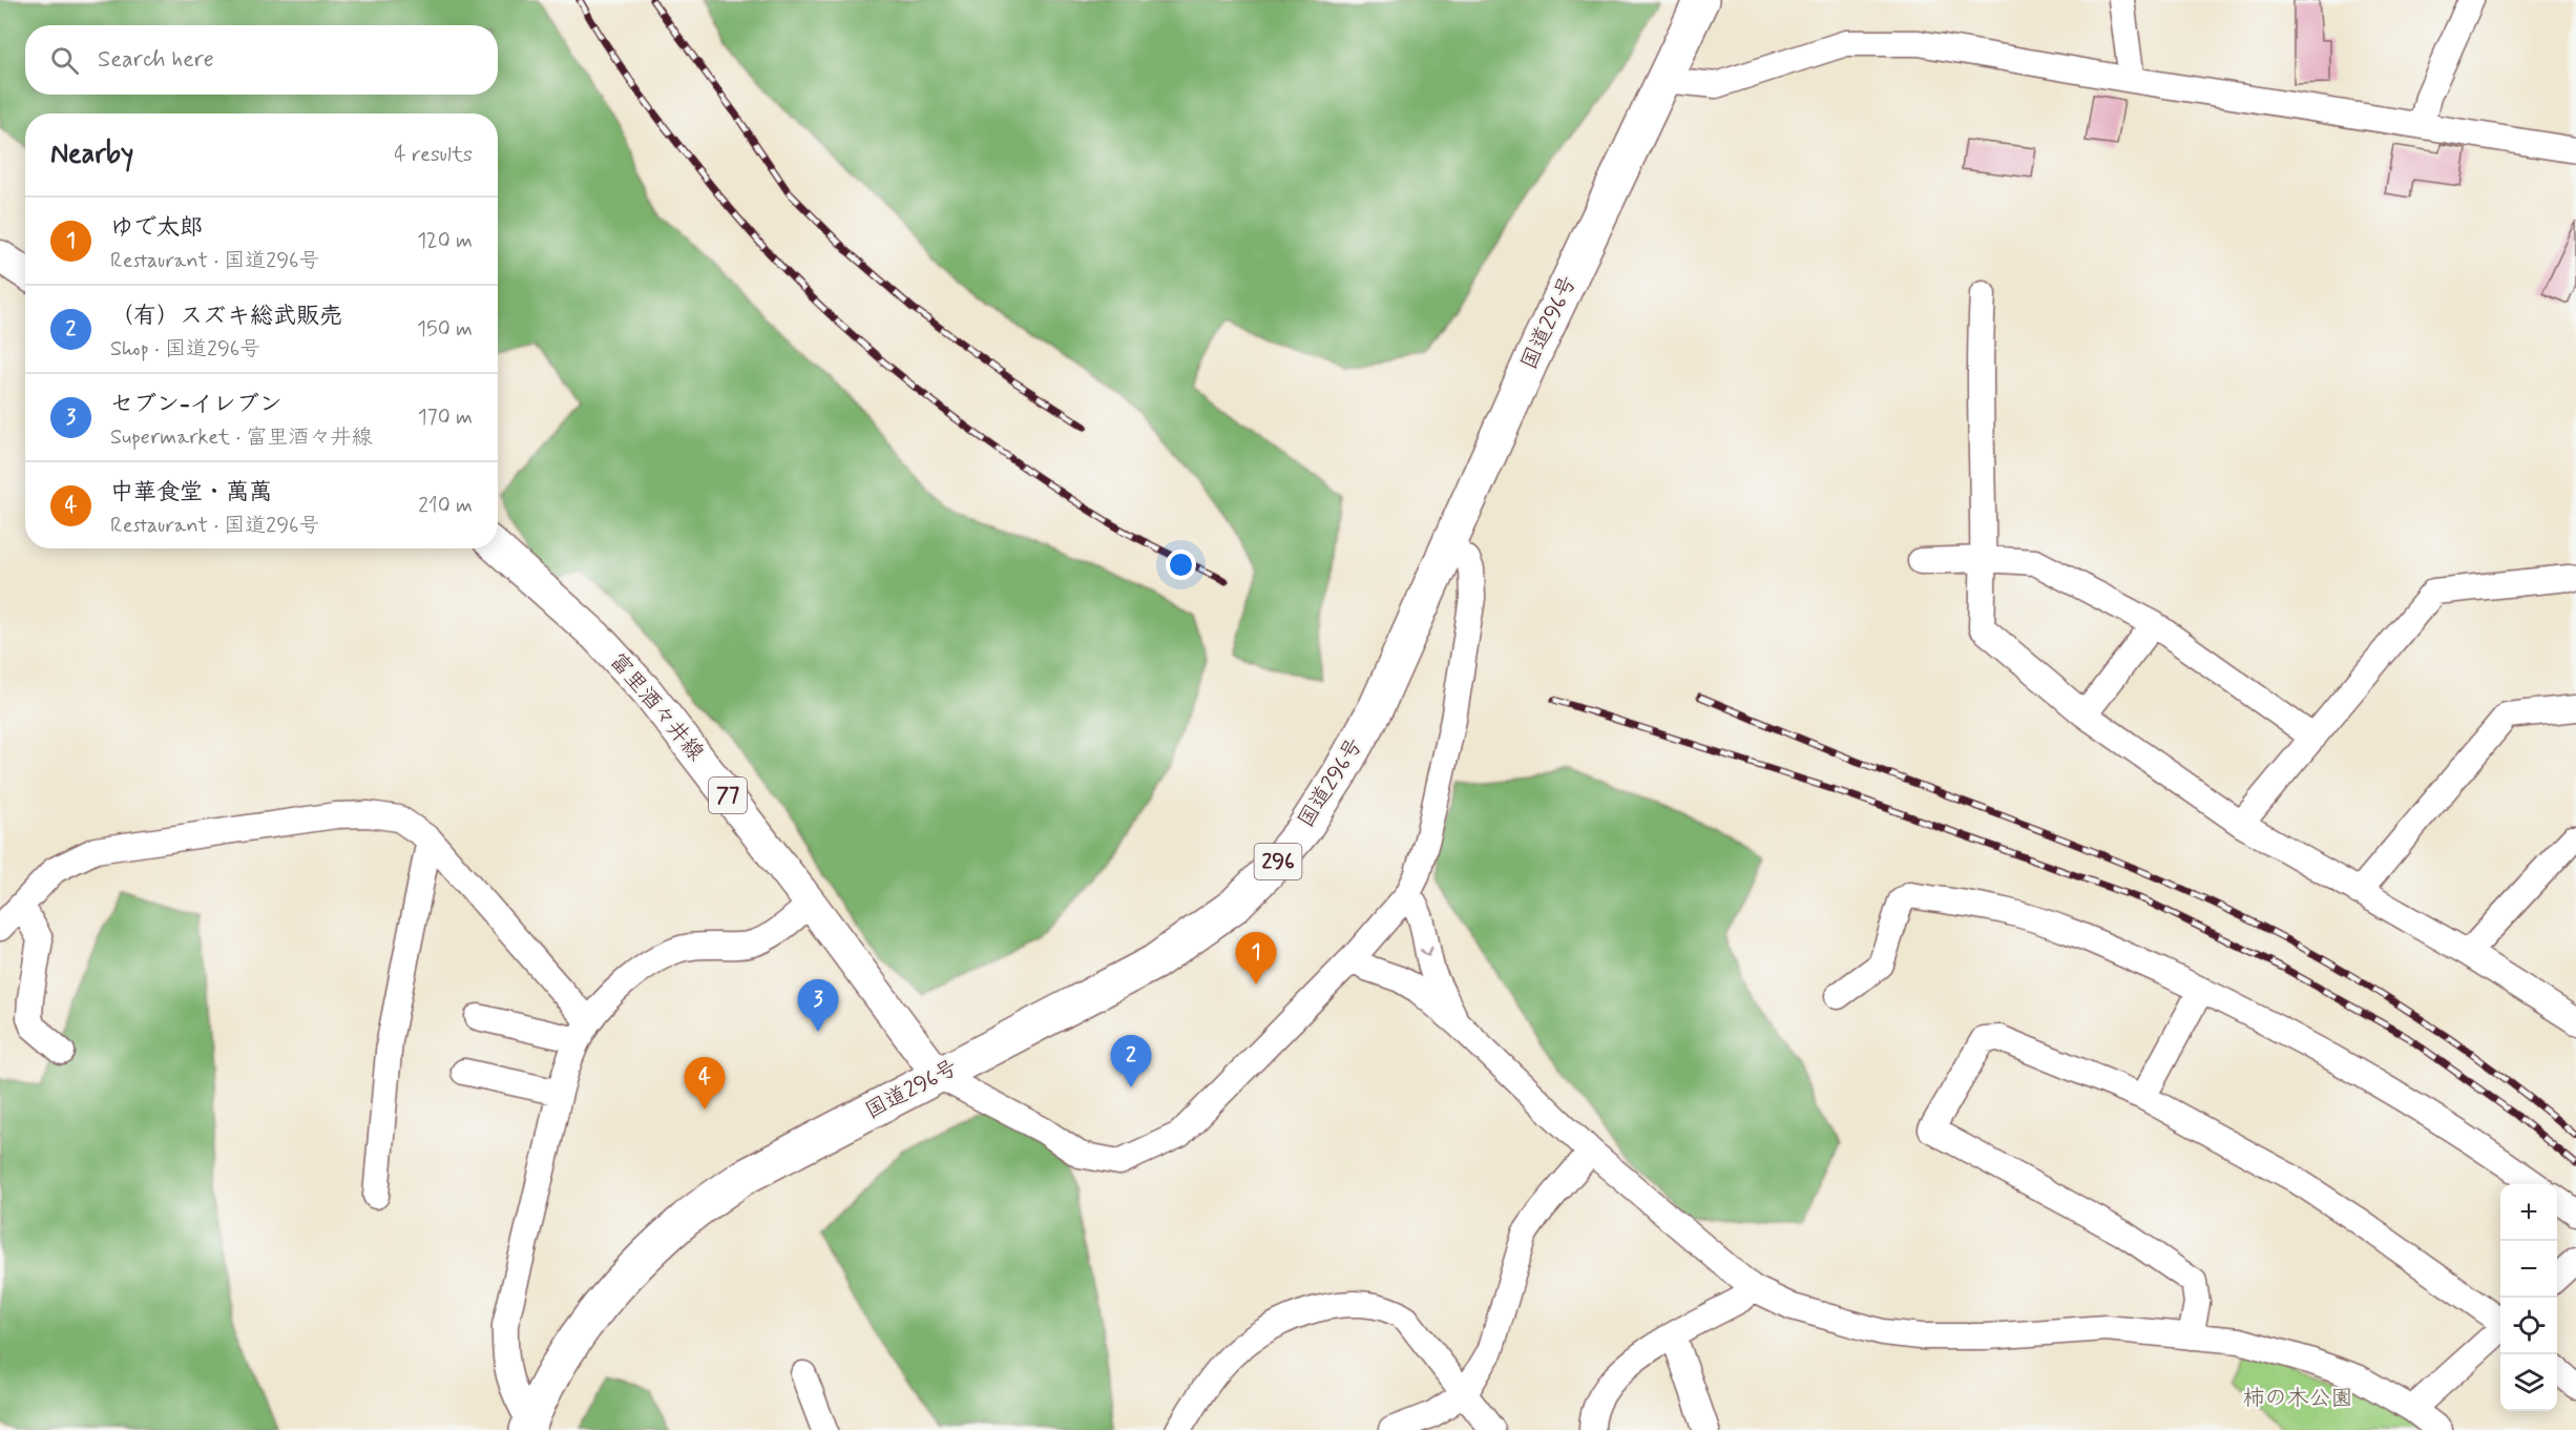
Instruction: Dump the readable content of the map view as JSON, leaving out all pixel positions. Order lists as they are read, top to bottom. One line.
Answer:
{"streets":{"highway":["国道296号","296"],"main road":["富里酒々井線","77"]},"crossings":[["国道296号","富里酒々井線"]],"parks":["柿の木公園"],"page":{"search":"Search here","heading":["Nearby","4 results"],"list":[{"mark":"1","name":"ゆで太郎","note":"Restaurant · 国道296号","value":"120 m"},{"mark":"2","name":"（有）スズキ総武販売","note":"Shop · 国道296号","value":"150 m"},{"mark":"3","name":"セブン-イレブン","note":"Supermarket · 富里酒々井線","value":"170 m"},{"mark":"4","name":"中華食堂・萬萬","note":"Restaurant · 国道296号","value":"210 m"}],"pins":["1","3","2","4"],"map_buttons":["+","−"]}}
